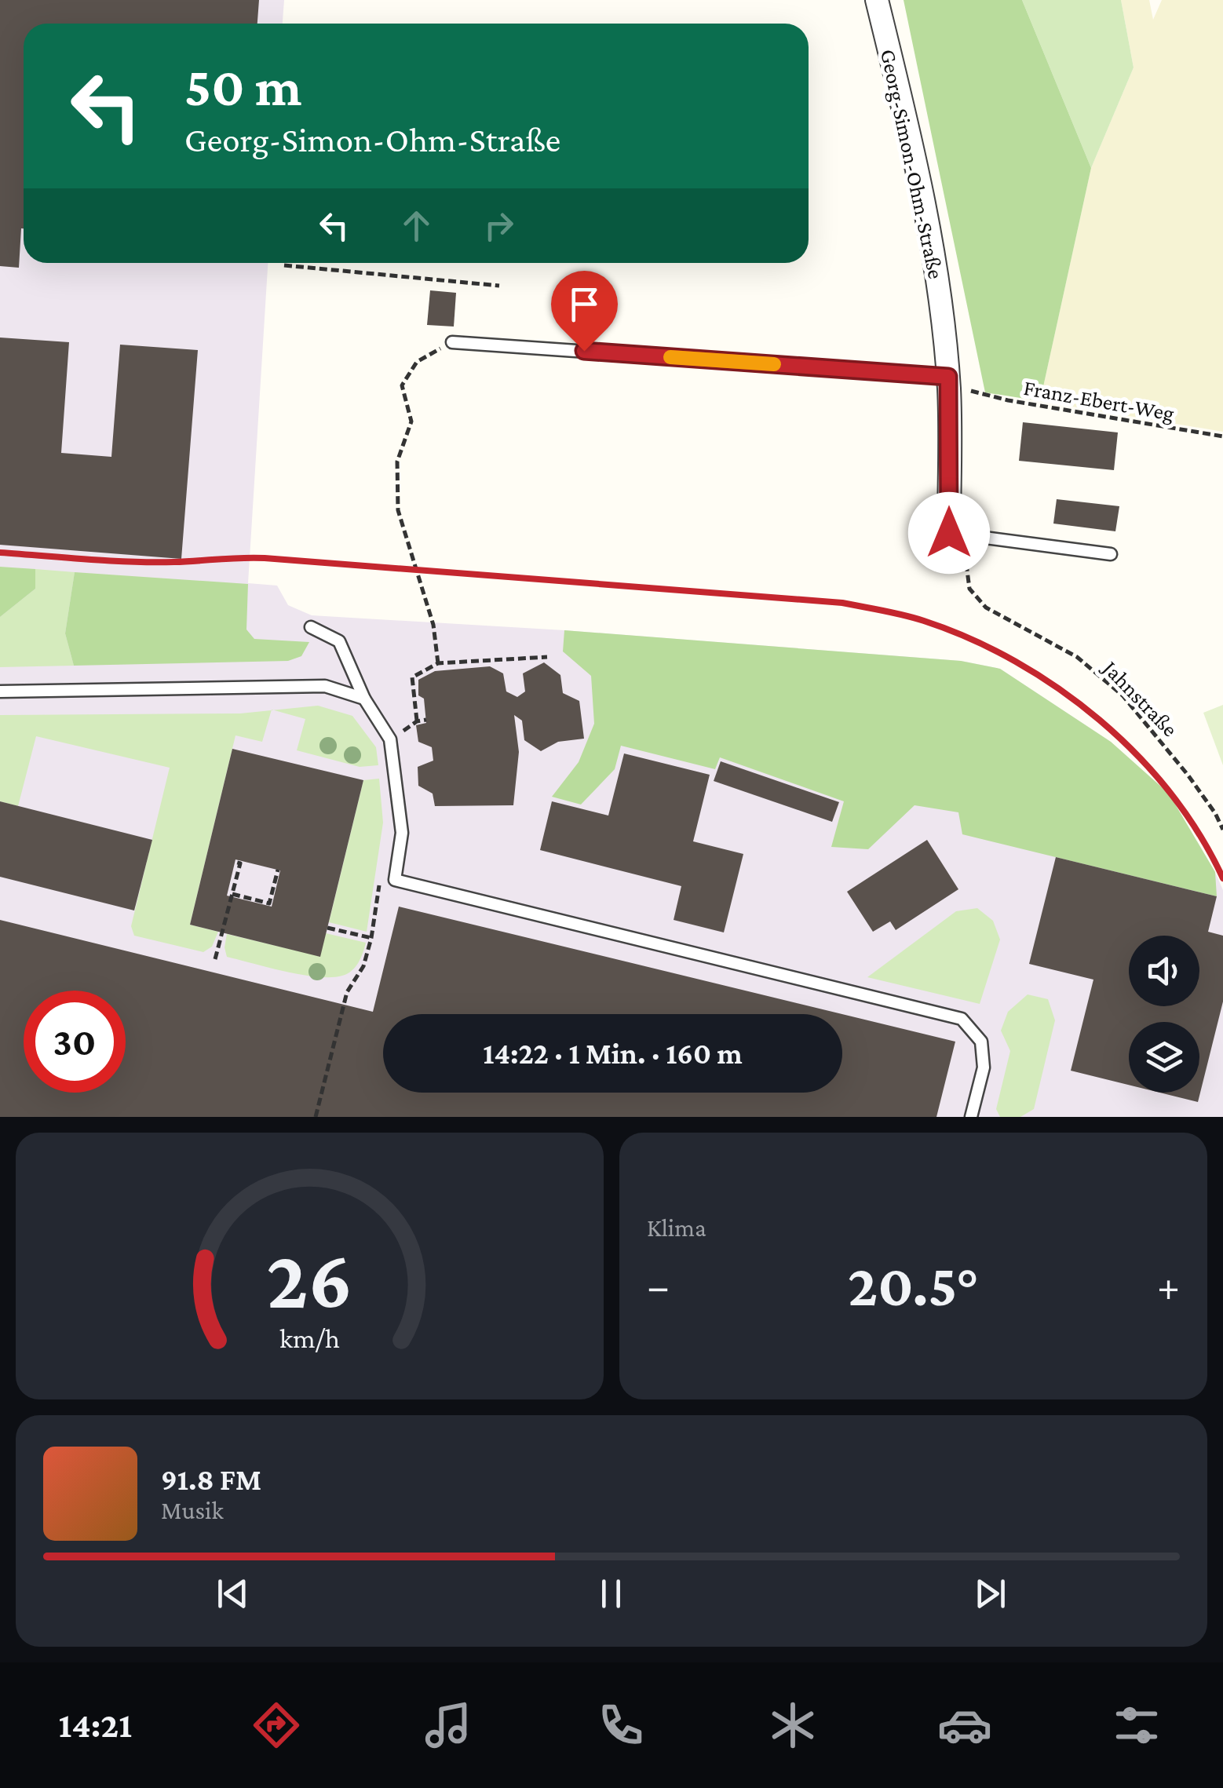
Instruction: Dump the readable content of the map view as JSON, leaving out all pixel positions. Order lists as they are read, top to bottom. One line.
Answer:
{"streets":{"street":["Georg-Simon-Ohm-Straße"],"path":["Franz-Ebert-Weg","Jahnstraße"]},"crossings":[["Georg-Simon-Ohm-Straße","Jahnstraße"]],"page":{"turn":["50 m","Georg-Simon-Ohm-Straße"],"limit":"30","trip":"14:22 · 1 Min. · 160 m","tile":"Klima","heat":["−","20.5°","+"],"song":["91.8 FM","Musik"],"tabs":"14:21","gauge":["26","km/h"]}}
